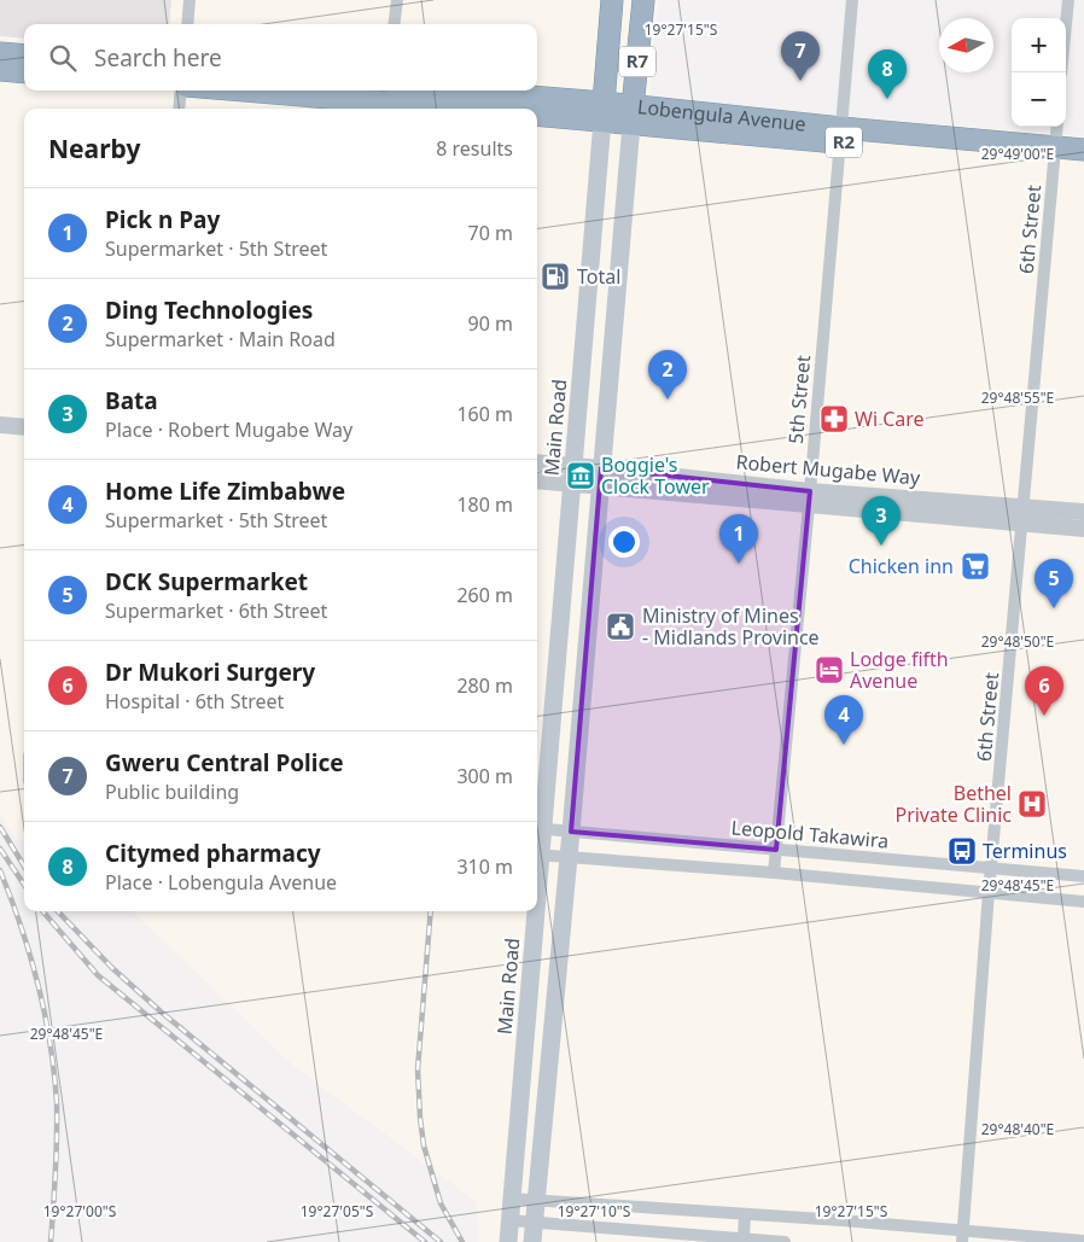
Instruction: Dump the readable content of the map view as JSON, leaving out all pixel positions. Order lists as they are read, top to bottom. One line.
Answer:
{"streets":{"highway":["R7","Lobengula Avenue","R2"],"main road":["Main Road"],"street":["6th Street","5th Street","Robert Mugabe Way","Leopold Takawira"]},"crossings":[["R7","Lobengula Avenue"],["R7","Main Road"],["Lobengula Avenue","6th Street"],["Lobengula Avenue","5th Street"],["Lobengula Avenue","Main Road"],["6th Street","Robert Mugabe Way"],["6th Street","Leopold Takawira"],["5th Street","Robert Mugabe Way"],["5th Street","Leopold Takawira"],["Main Road","Robert Mugabe Way"],["Main Road","Leopold Takawira"]],"places":{"fuel station":["Total"],"pharmacy":["Wi Care"],"museum":["Boggie's Clock Tower"],"supermarket":["Chicken inn"],"public building":["Ministry of Mines - Midlands Province"],"hotel":["Lodge fifth Avenue"],"hospital":["Bethel Private Clinic"],"bus stop":["Terminus"]},"north":"left","page":{"map_buttons":["+","−"],"search":"Search here","pins":["7","8","2","3","1","5","6","4"],"heading":["Nearby","8 results"],"list":[{"mark":"1","name":"Pick n Pay","note":"Supermarket · 5th Street","value":"70 m"},{"mark":"2","name":"Ding Technologies","note":"Supermarket · Main Road","value":"90 m"},{"mark":"3","name":"Bata","note":"Place · Robert Mugabe Way","value":"160 m"},{"mark":"4","name":"Home Life Zimbabwe","note":"Supermarket · 5th Street","value":"180 m"},{"mark":"5","name":"DCK Supermarket","note":"Supermarket · 6th Street","value":"260 m"},{"mark":"6","name":"Dr Mukori Surgery","note":"Hospital · 6th Street","value":"280 m"},{"mark":"7","name":"Gweru Central Police","note":"Public building","value":"300 m"},{"mark":"8","name":"Citymed pharmacy","note":"Place · Lobengula Avenue","value":"310 m"}]},"coordinates":["19°27'15\"S","29°49'00\"E","29°48'55\"E","29°48'50\"E","29°48'45\"E","29°48'40\"E","19°27'00\"S","19°27'05\"S","19°27'10\"S"]}
